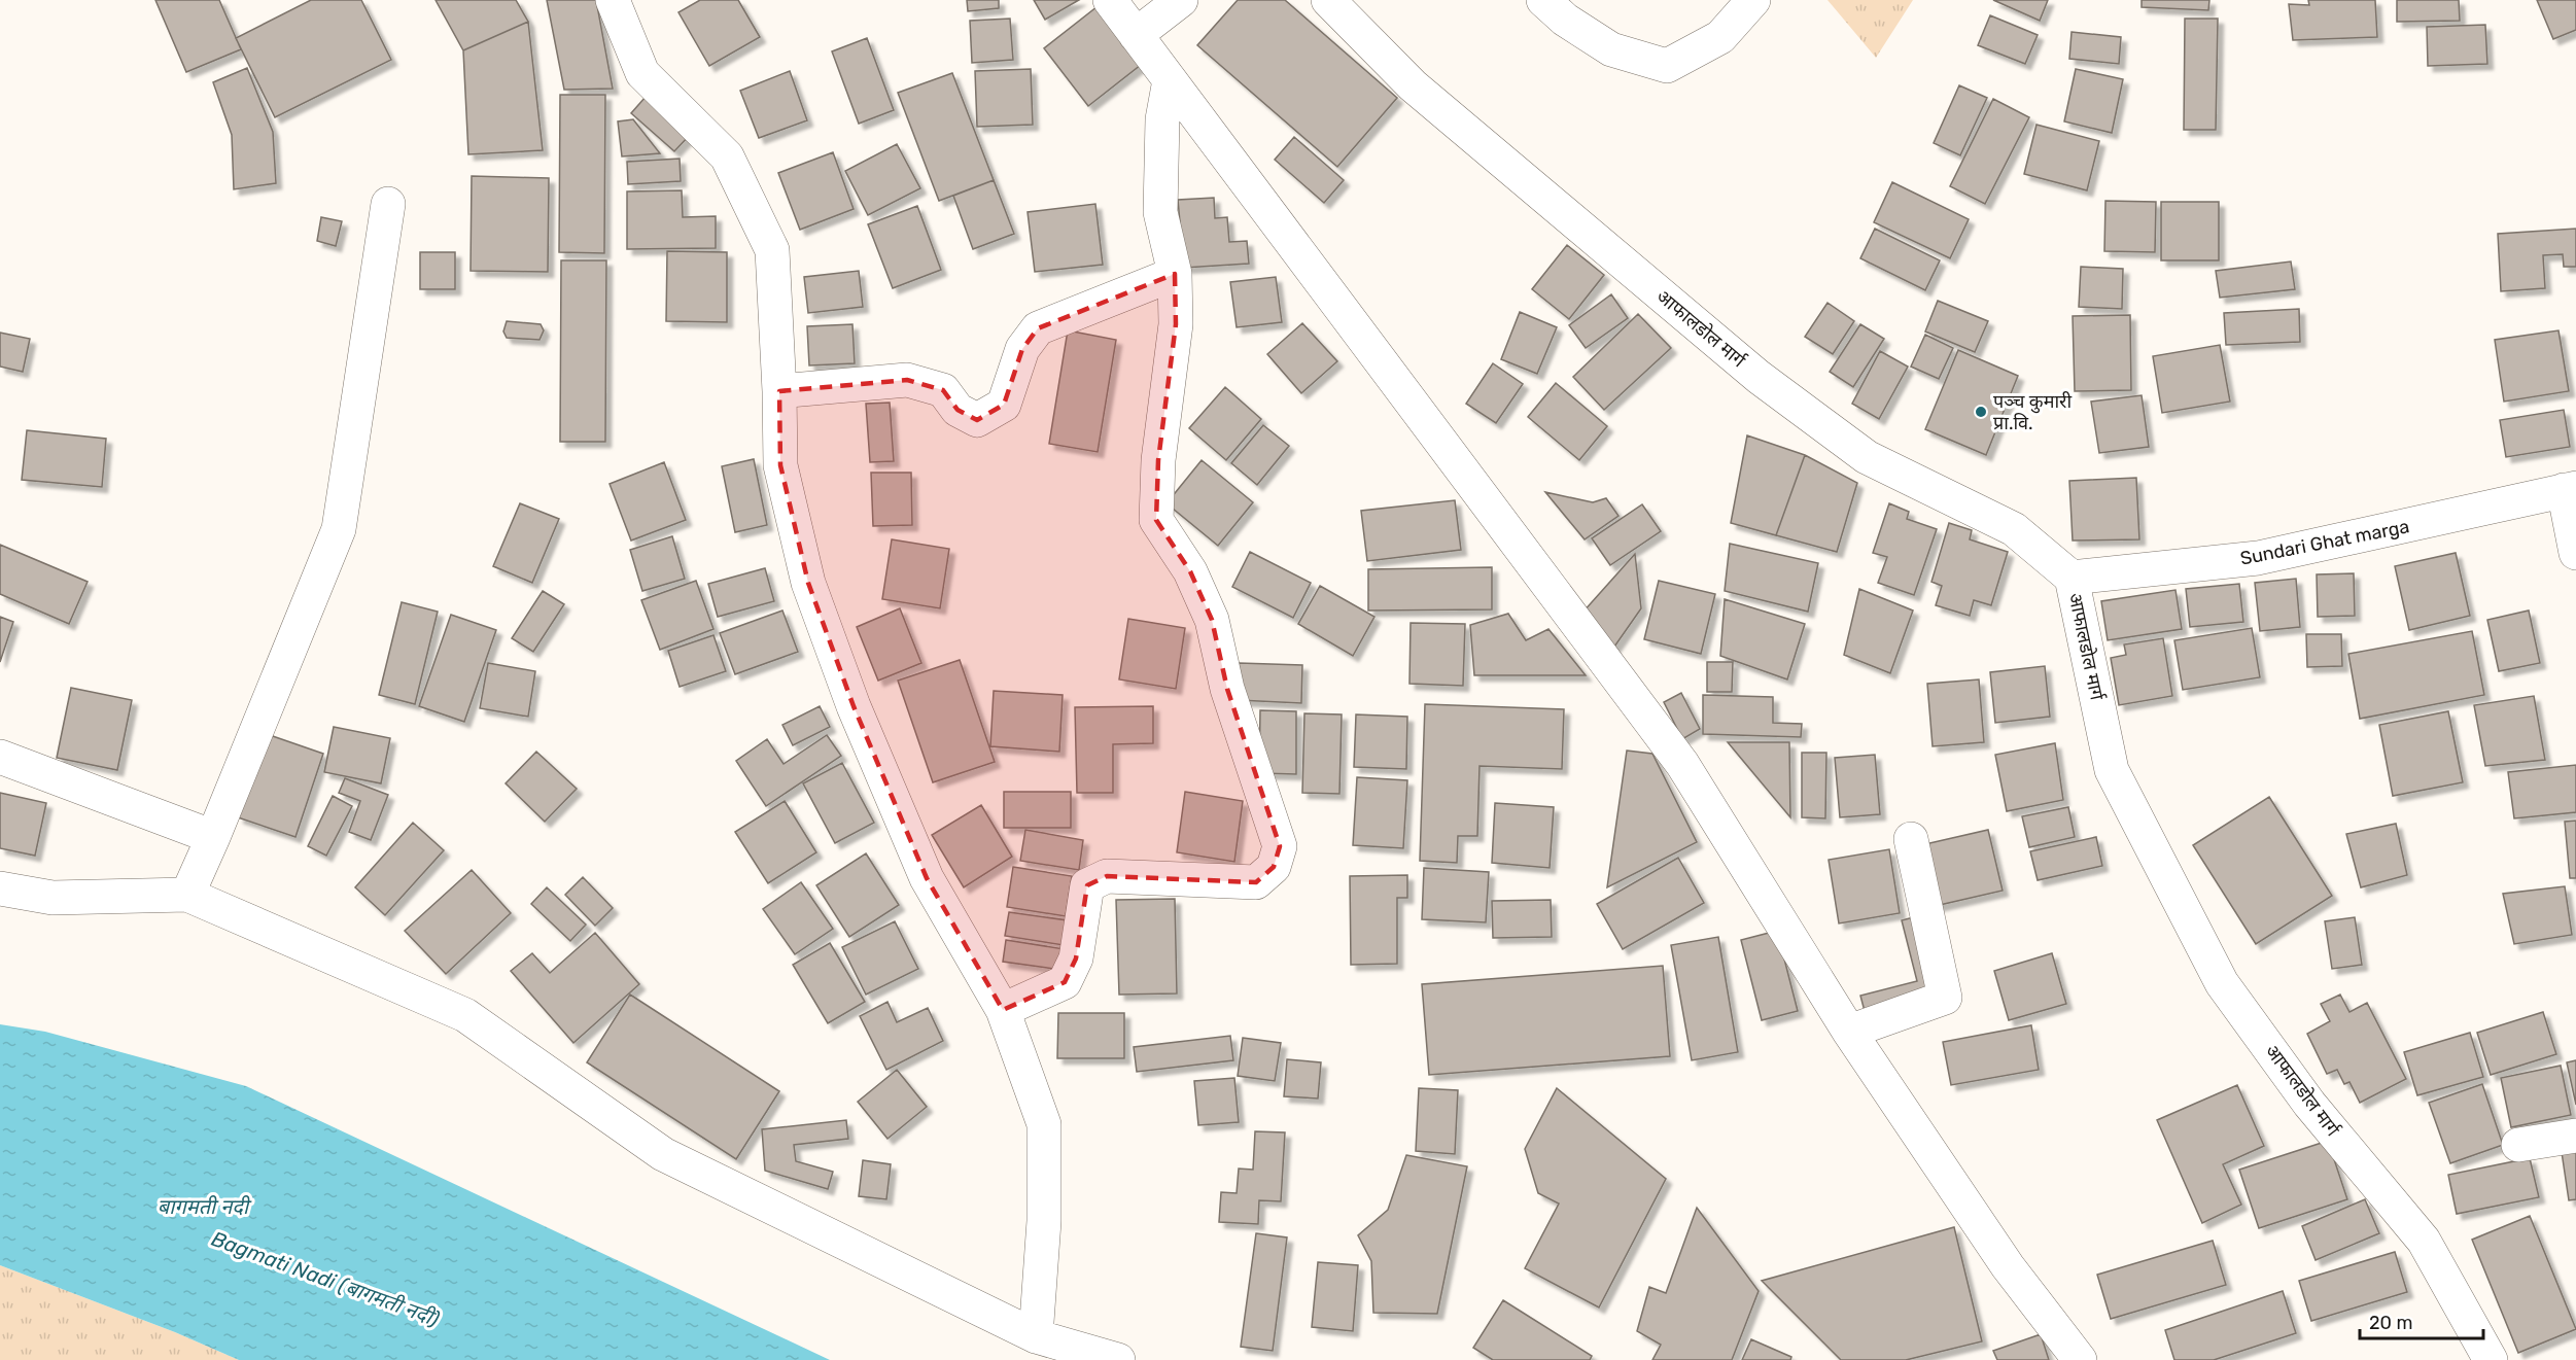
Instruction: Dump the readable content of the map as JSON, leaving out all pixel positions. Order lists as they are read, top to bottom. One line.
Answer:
{"streets":{"street":["आफालडोल मार्ग","Sundari Ghat marga"]},"crossings":[["आफालडोल मार्ग","Sundari Ghat marga"]],"water":["बागमती नदी","Bagmati Nadi (बागमती नदी)"],"places":["पञ्च कुमारी प्रा.वि."],"scale_bar":"20 m"}
